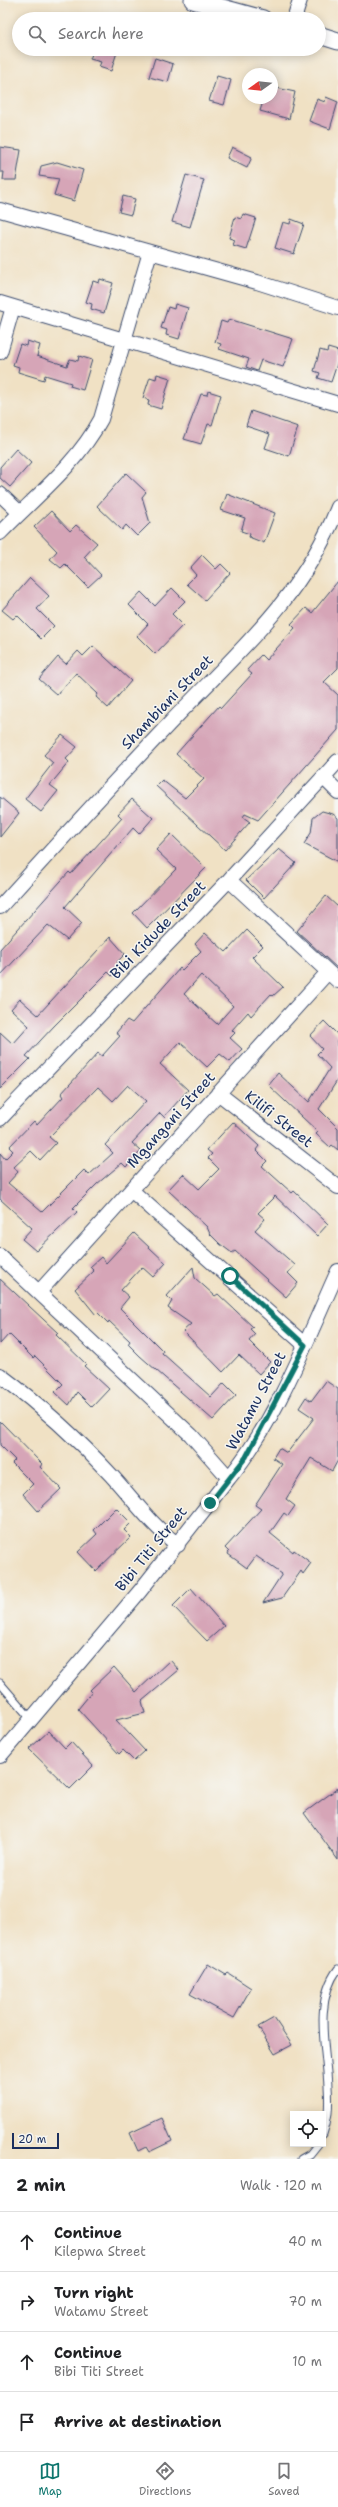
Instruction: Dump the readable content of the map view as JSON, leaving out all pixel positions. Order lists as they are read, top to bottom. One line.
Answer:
{"streets":{"street":["Shambiani Street","Bibi Kidude Street","Kilifi Street","Mgangani Street","Watamu Street","Bibi Titi Street"]},"crossings":[["Kilifi Street","Mgangani Street"],["Watamu Street","Bibi Titi Street"]],"scale_bar":"20 m","north":"left","page":{"search":"Search here","scale":"20 m","heading":["2 min","Walk · 120 m"],"list":[["Continue","Kilepwa Street","40 m"],["Turn right","Watamu Street","70 m"],["Continue","Bibi Titi Street","10 m"],"Arrive at destination"],"nav":["Map","Directions","Saved"]}}
